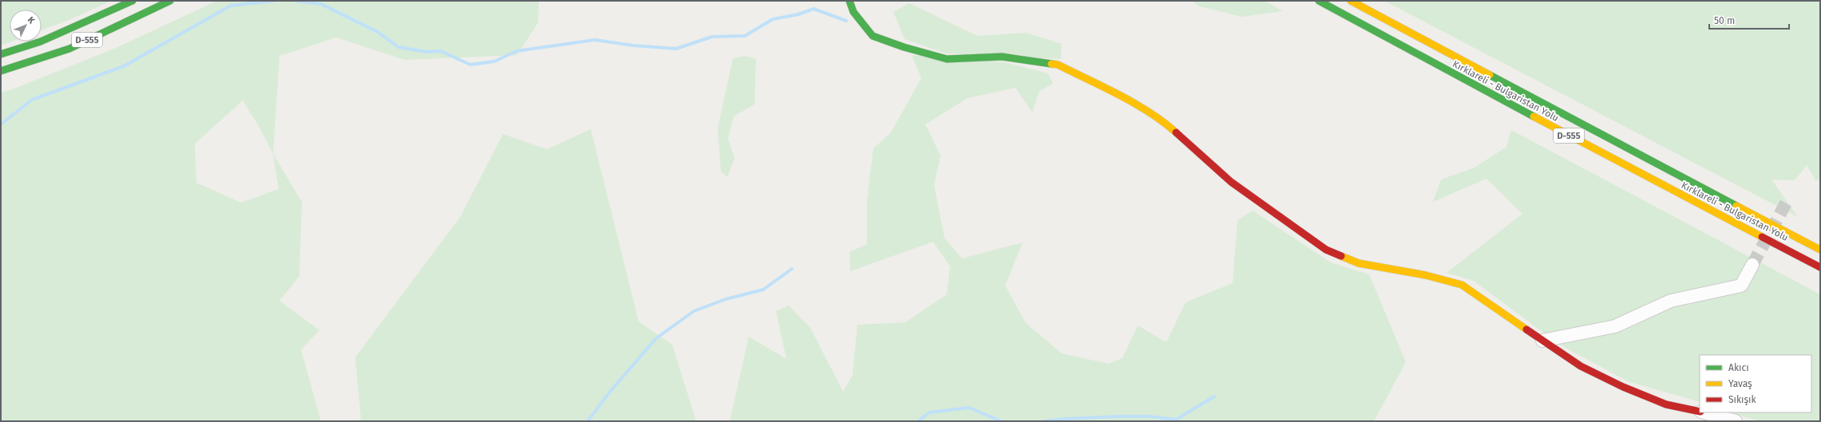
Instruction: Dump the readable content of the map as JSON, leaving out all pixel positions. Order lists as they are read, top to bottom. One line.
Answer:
{"streets":{"main road":["D-555","Kırklareli - Bulgaristan Yolu"]},"legend":["Akıcı","Yavaş","Sıkışık"],"scale_bar":"50 m","north":"top right"}
